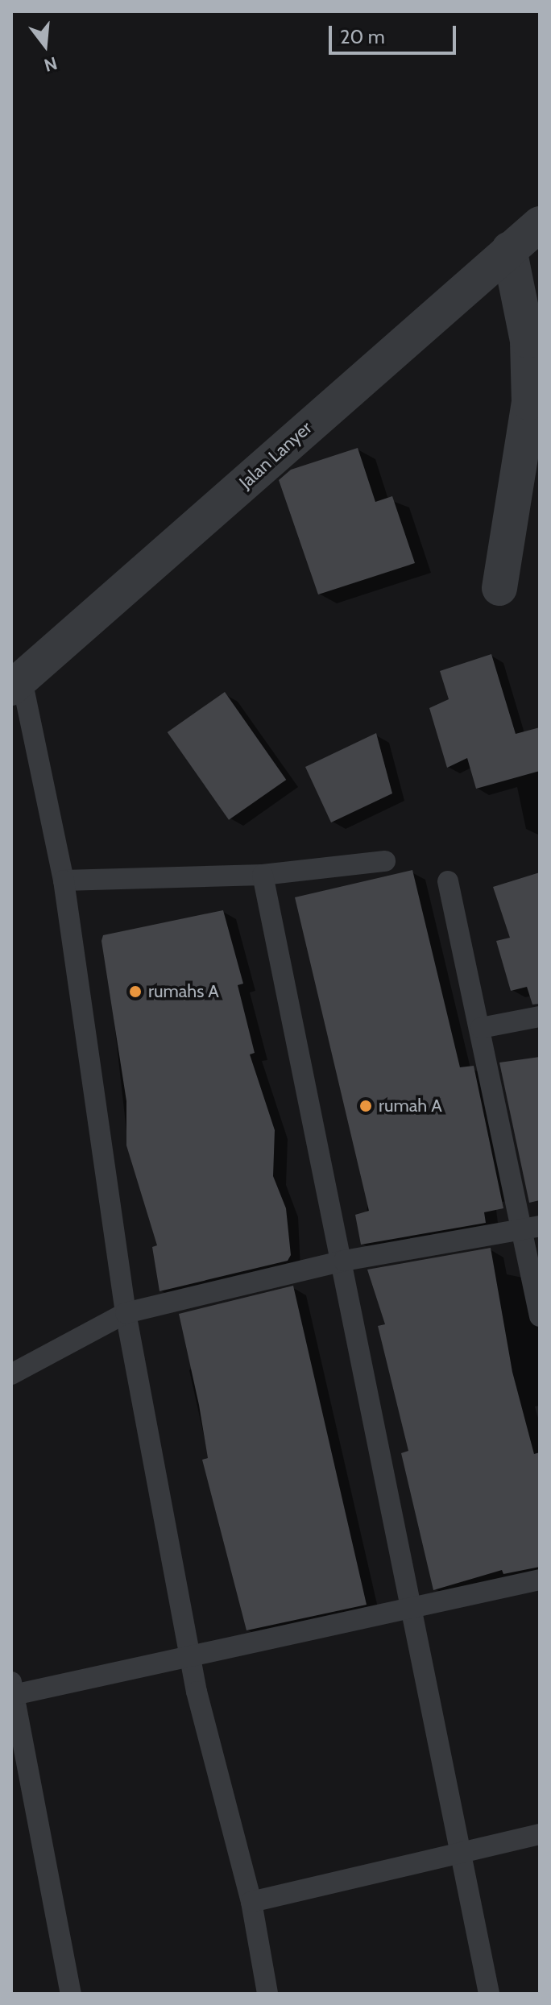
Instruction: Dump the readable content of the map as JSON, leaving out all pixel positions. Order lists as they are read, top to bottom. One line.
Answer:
{"streets":{"street":["Jalan Lanyer"]},"places":["rumahs A","rumah A"],"scale_bar":"20 m","north":"bottom"}
